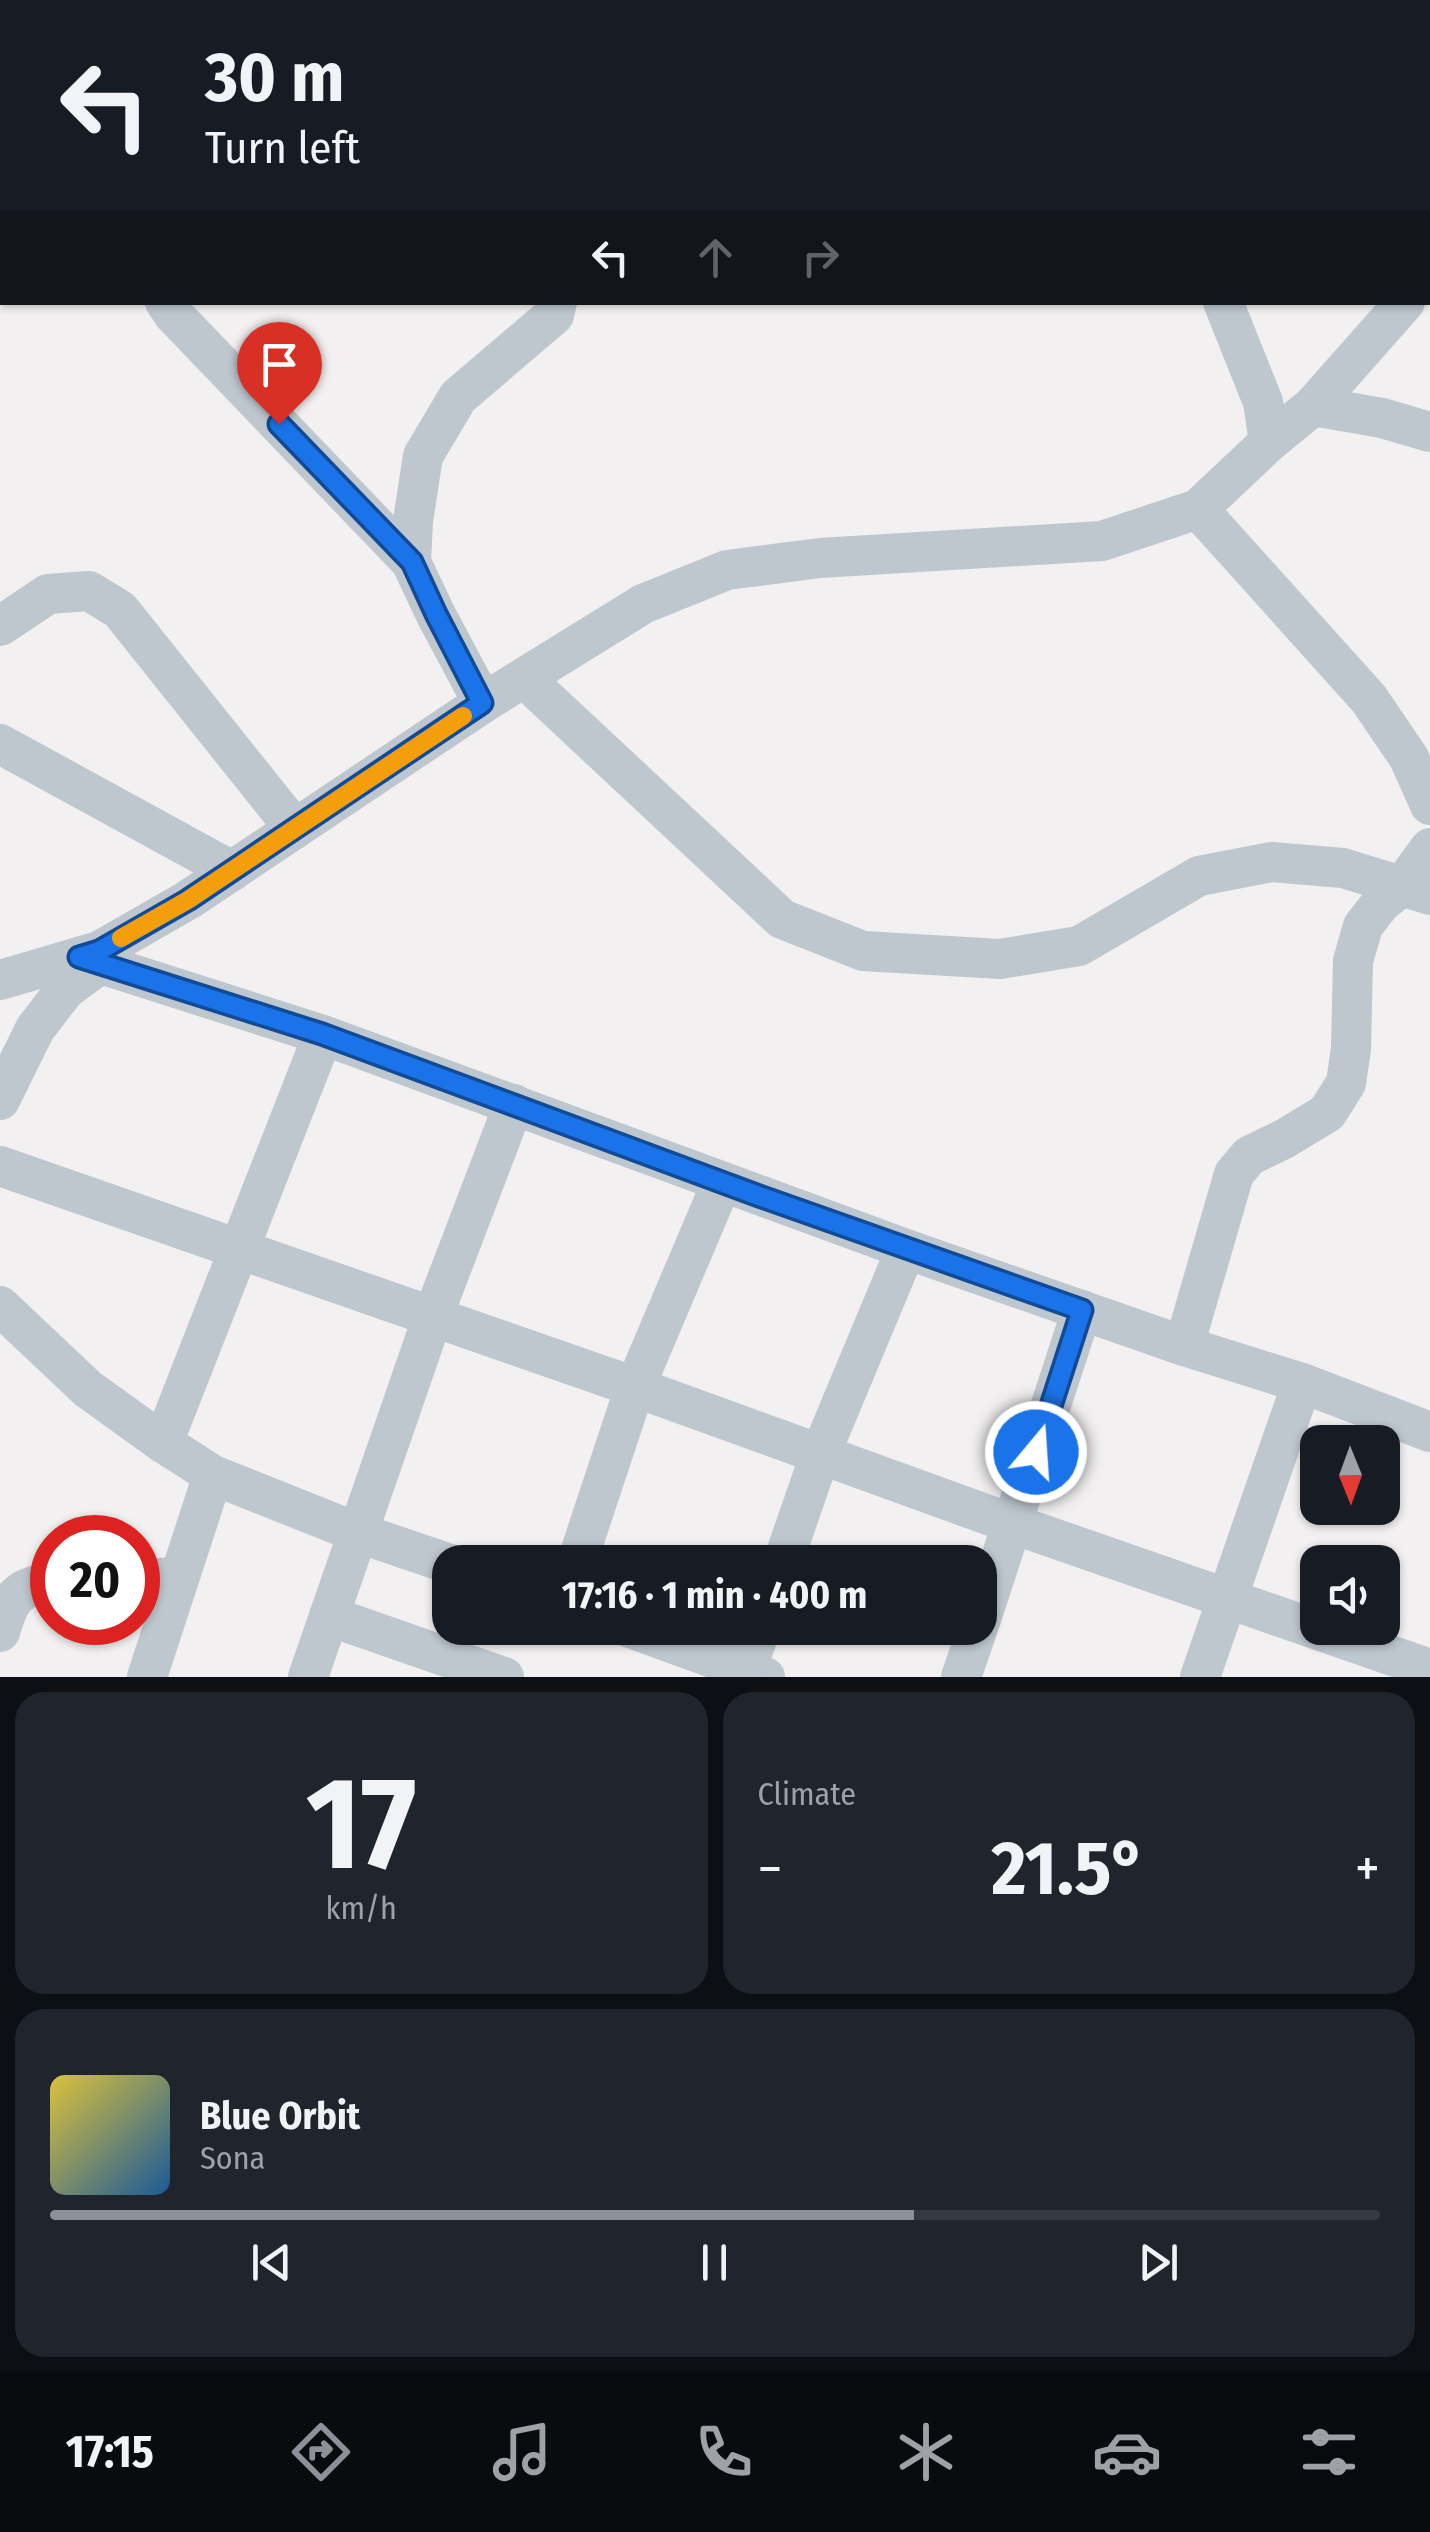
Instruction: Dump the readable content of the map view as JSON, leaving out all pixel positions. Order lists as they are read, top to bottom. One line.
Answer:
{"north":"bottom","page":{"turn":["30 m","Turn left"],"limit":"20","trip":"17:16 · 1 min · 400 m","tile":[["17","km/h"],"Climate"],"heat":["−","21.5°","+"],"song":["Blue Orbit","Sona"],"tabs":"17:15"}}
